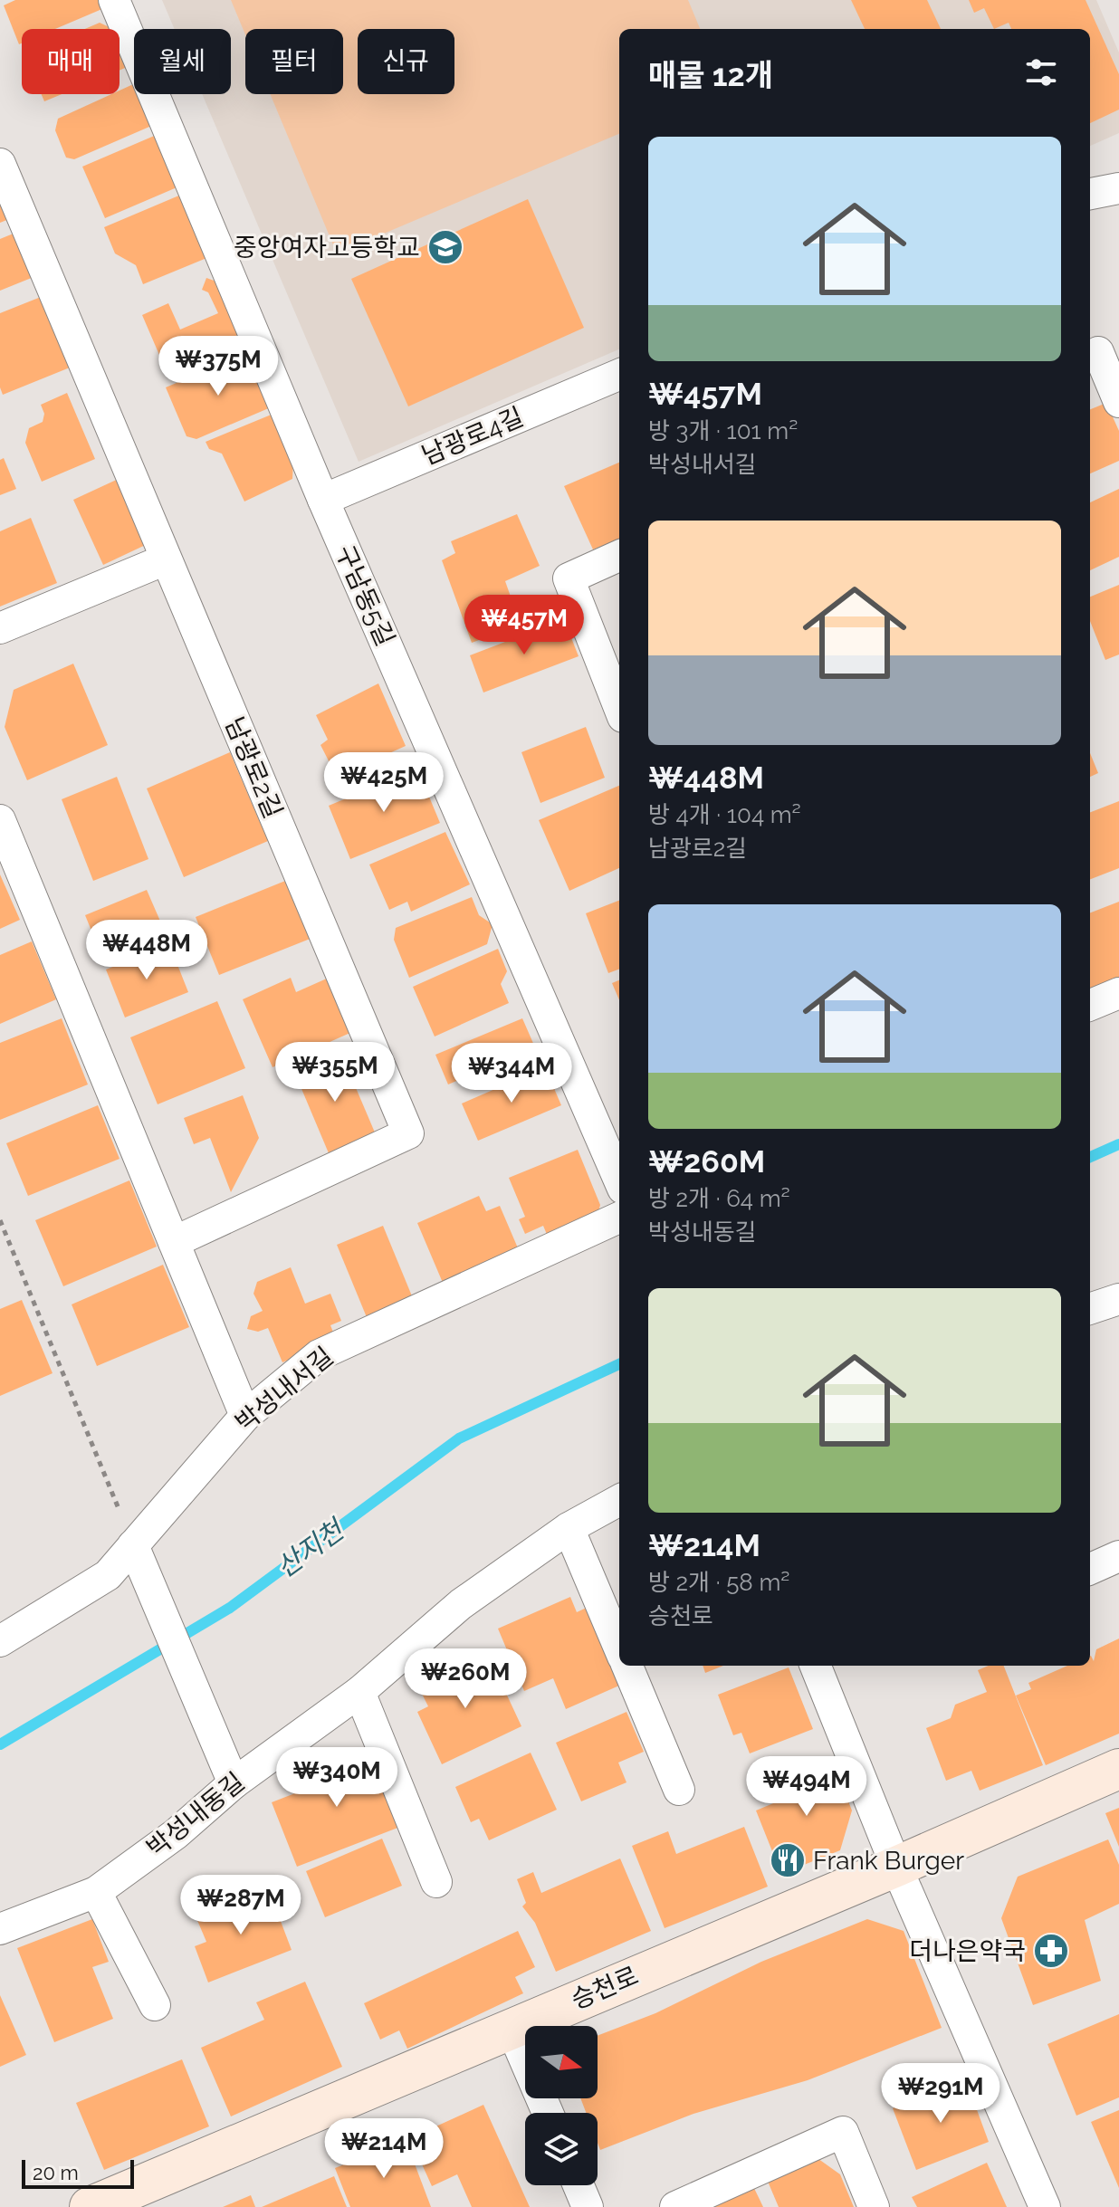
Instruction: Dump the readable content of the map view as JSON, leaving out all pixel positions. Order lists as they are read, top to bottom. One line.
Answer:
{"streets":{"main road":["승천로"],"street":["남광로4길","구남동5길","남광로2길","박성내서길","박성내동길"]},"crossings":[["남광로4길","구남동5길"]],"water":["산지천"],"places":{"school or university":["중앙여자고등학교"],"restaurant":["Frank Burger"],"pharmacy":["더나은약국"]},"scale_bar":"20 m","north":"right","page":{"chip":["매매","월세","필터","신규"],"heading":"매물 12개","list":[{"name":"₩457M","note":"방 3개 · 101 m² · 박성내서길"},{"name":"₩448M","note":"방 4개 · 104 m² · 남광로2길"},{"name":"₩260M","note":"방 2개 · 64 m² · 박성내동길"},{"name":"₩214M","note":"방 2개 · 58 m² · 승천로"}],"price":["₩375M","₩457M","₩425M","₩448M","₩355M","₩344M","₩260M","₩340M","₩494M","₩287M","₩291M","₩214M"],"scale":"20 m"}}
